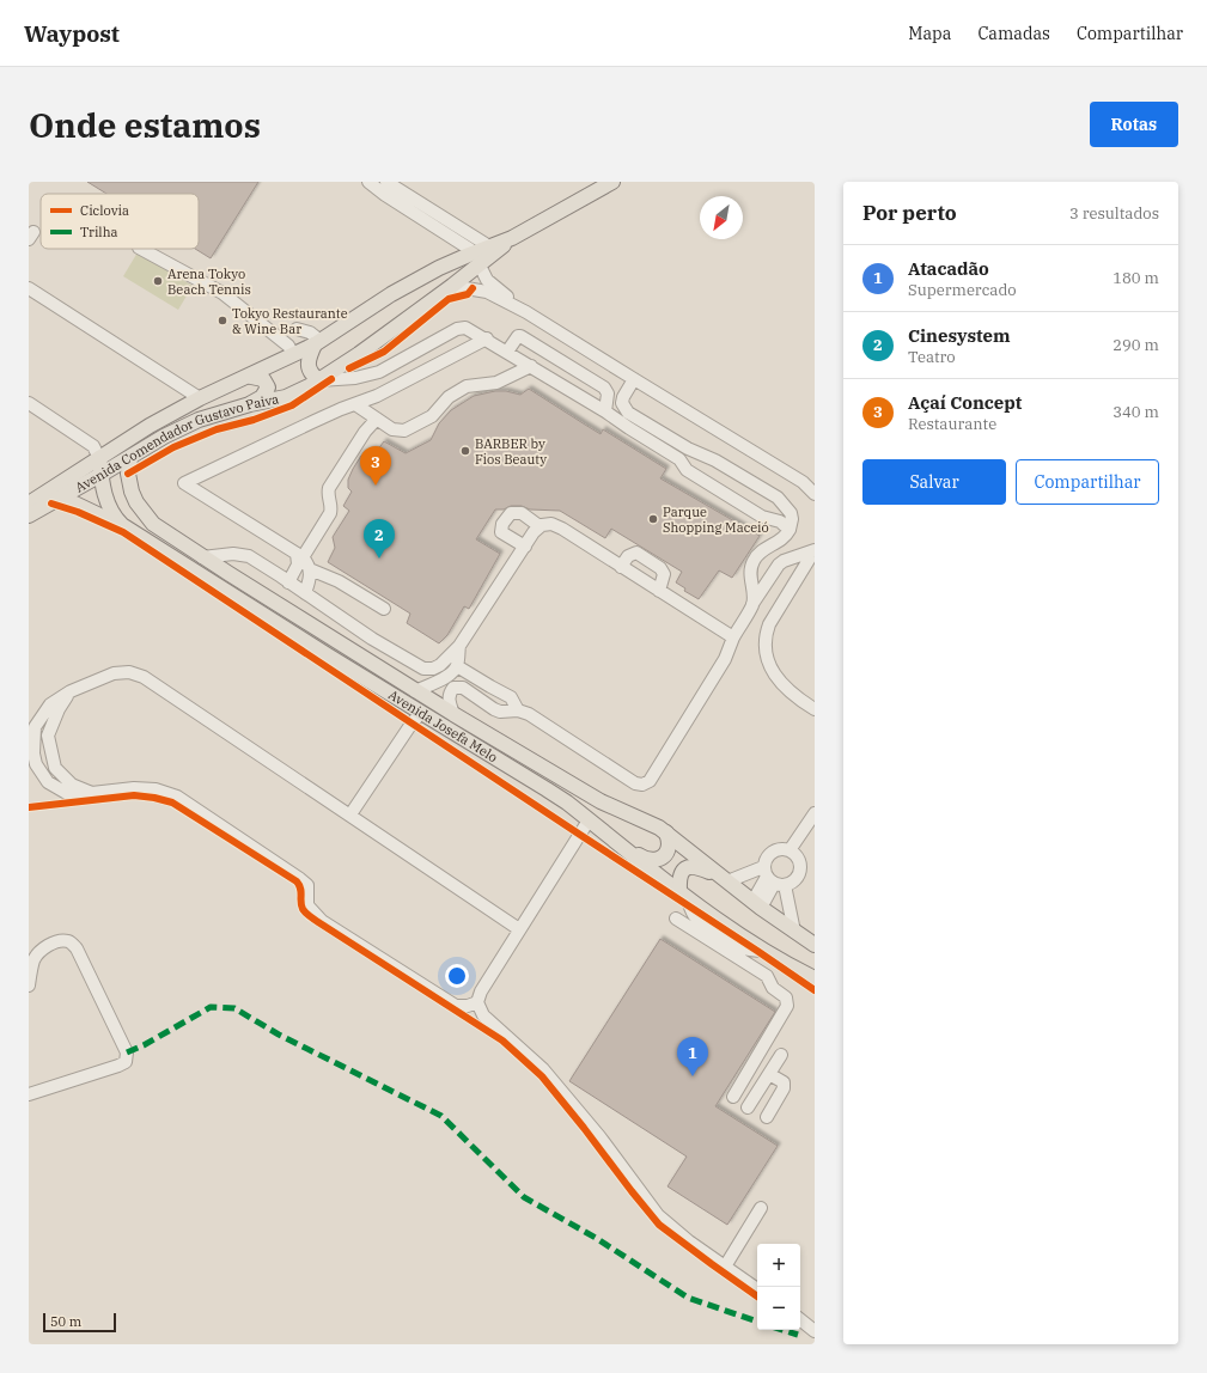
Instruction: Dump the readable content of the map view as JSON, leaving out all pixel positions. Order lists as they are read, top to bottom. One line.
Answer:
{"streets":{"main road":["Avenida Comendador Gustavo Paiva","Avenida Josefa Melo"]},"crossings":[["Avenida Comendador Gustavo Paiva","Avenida Josefa Melo"]],"places":["Arena Tokyo Beach Tennis","Tokyo Restaurante & Wine Bar","BARBER by Fios Beauty","Parque Shopping Maceió"],"legend":["Ciclovia","Trilha"],"scale_bar":"50 m","north":"bottom left","page":{"header":"Waypost","nav":["Mapa","Camadas","Compartilhar"],"buttons":["Rotas",["Salvar","Compartilhar"]],"title":"Onde estamos","heading":["Por perto","3 resultados"],"list":[{"mark":"1","name":"Atacadão","note":"Supermercado","value":"180 m"},{"mark":"2","name":"Cinesystem","note":"Teatro","value":"290 m"},{"mark":"3","name":"Açaí Concept","note":"Restaurante","value":"340 m"}],"pins":["3","2","1"],"map_buttons":["+","−"],"scale":"50 m"}}
